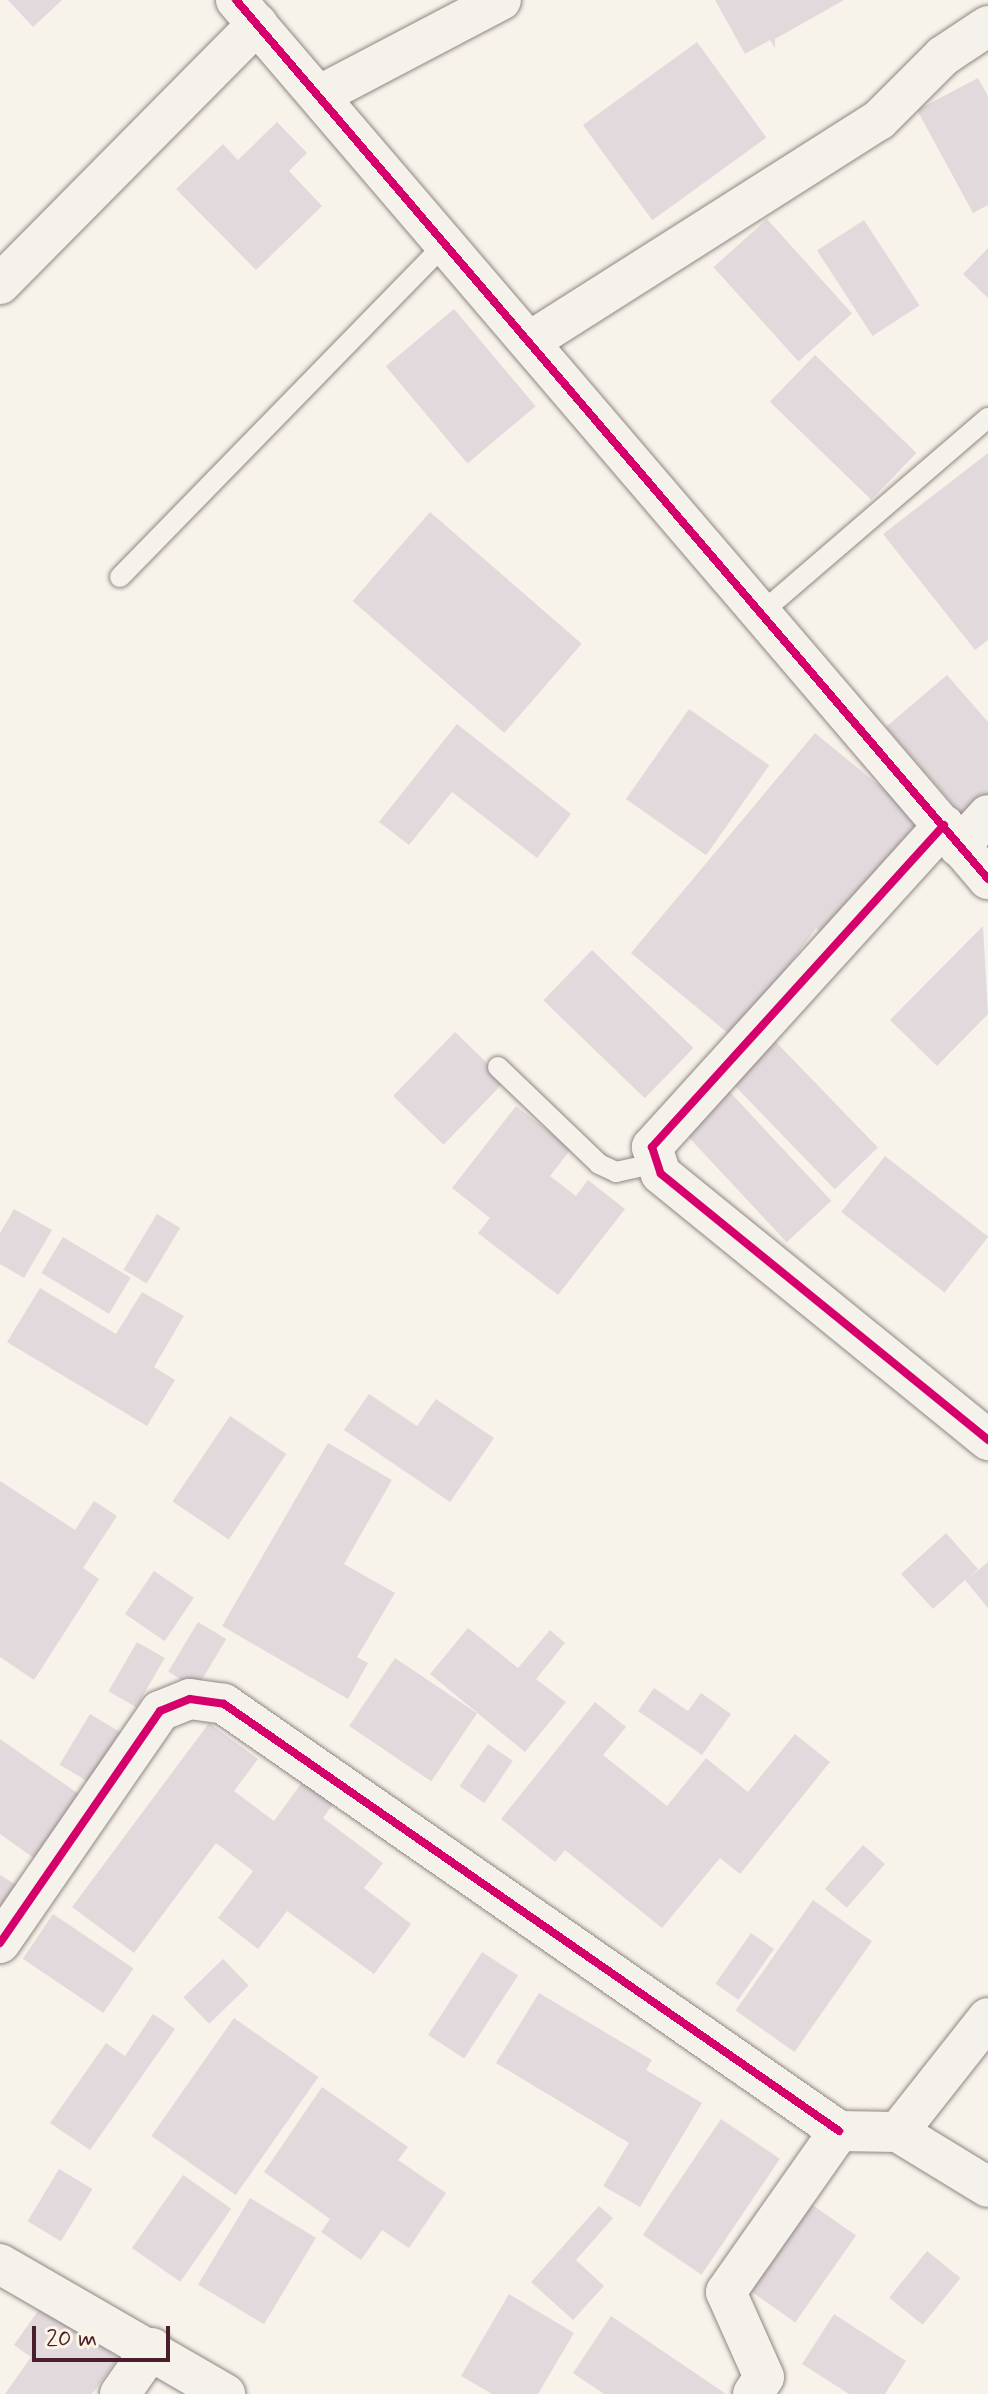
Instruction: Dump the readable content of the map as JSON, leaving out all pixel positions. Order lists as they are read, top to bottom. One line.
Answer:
{"scale_bar":"20 m"}
